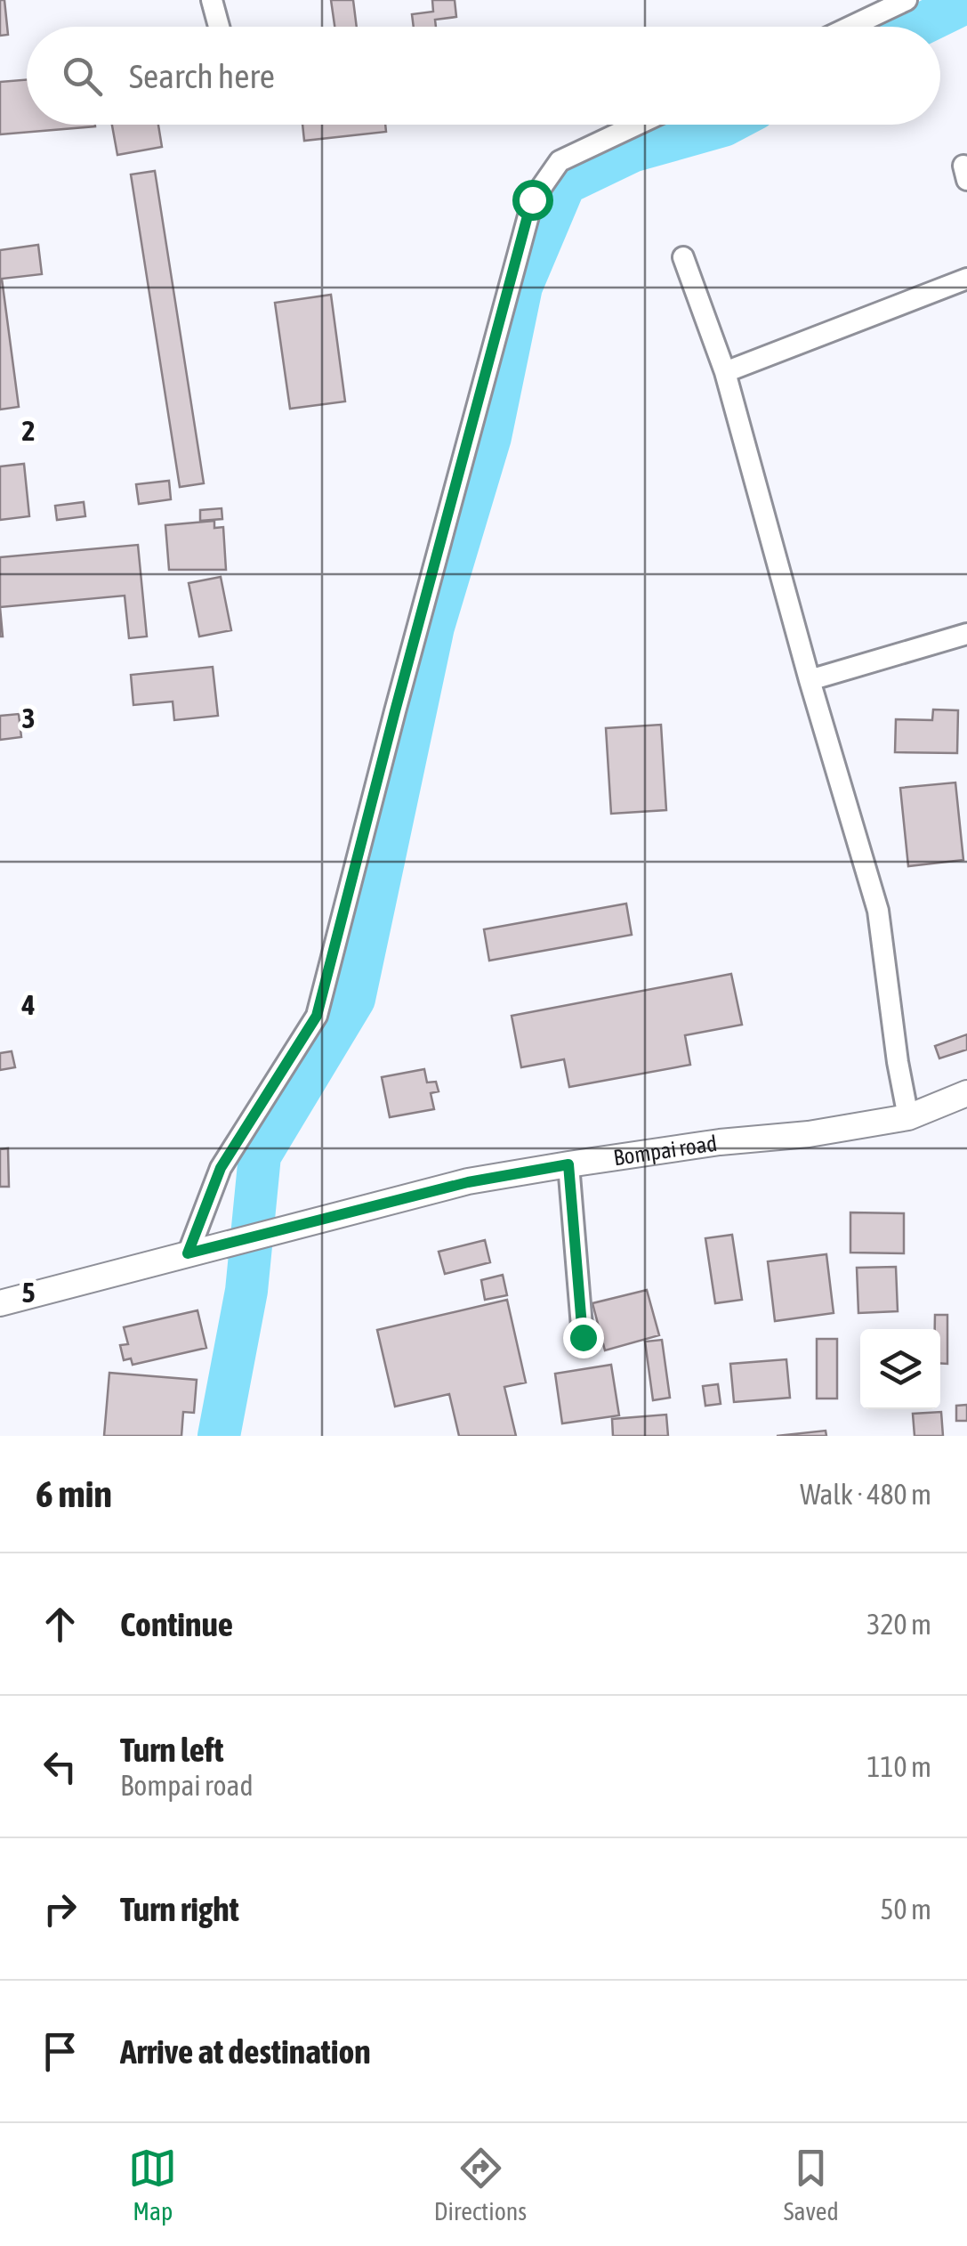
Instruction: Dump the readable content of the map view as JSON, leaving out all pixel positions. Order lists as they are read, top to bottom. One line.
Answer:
{"streets":{"street":["Bompai road"]},"page":{"search":"Search here","heading":["6 min","Walk · 480 m"],"list":[["Continue","320 m"],["Turn left","Bompai road","110 m"],["Turn right","50 m"],"Arrive at destination"],"nav":["Map","Directions","Saved"]},"grid":{"rows":["2","3","4","5"]}}
